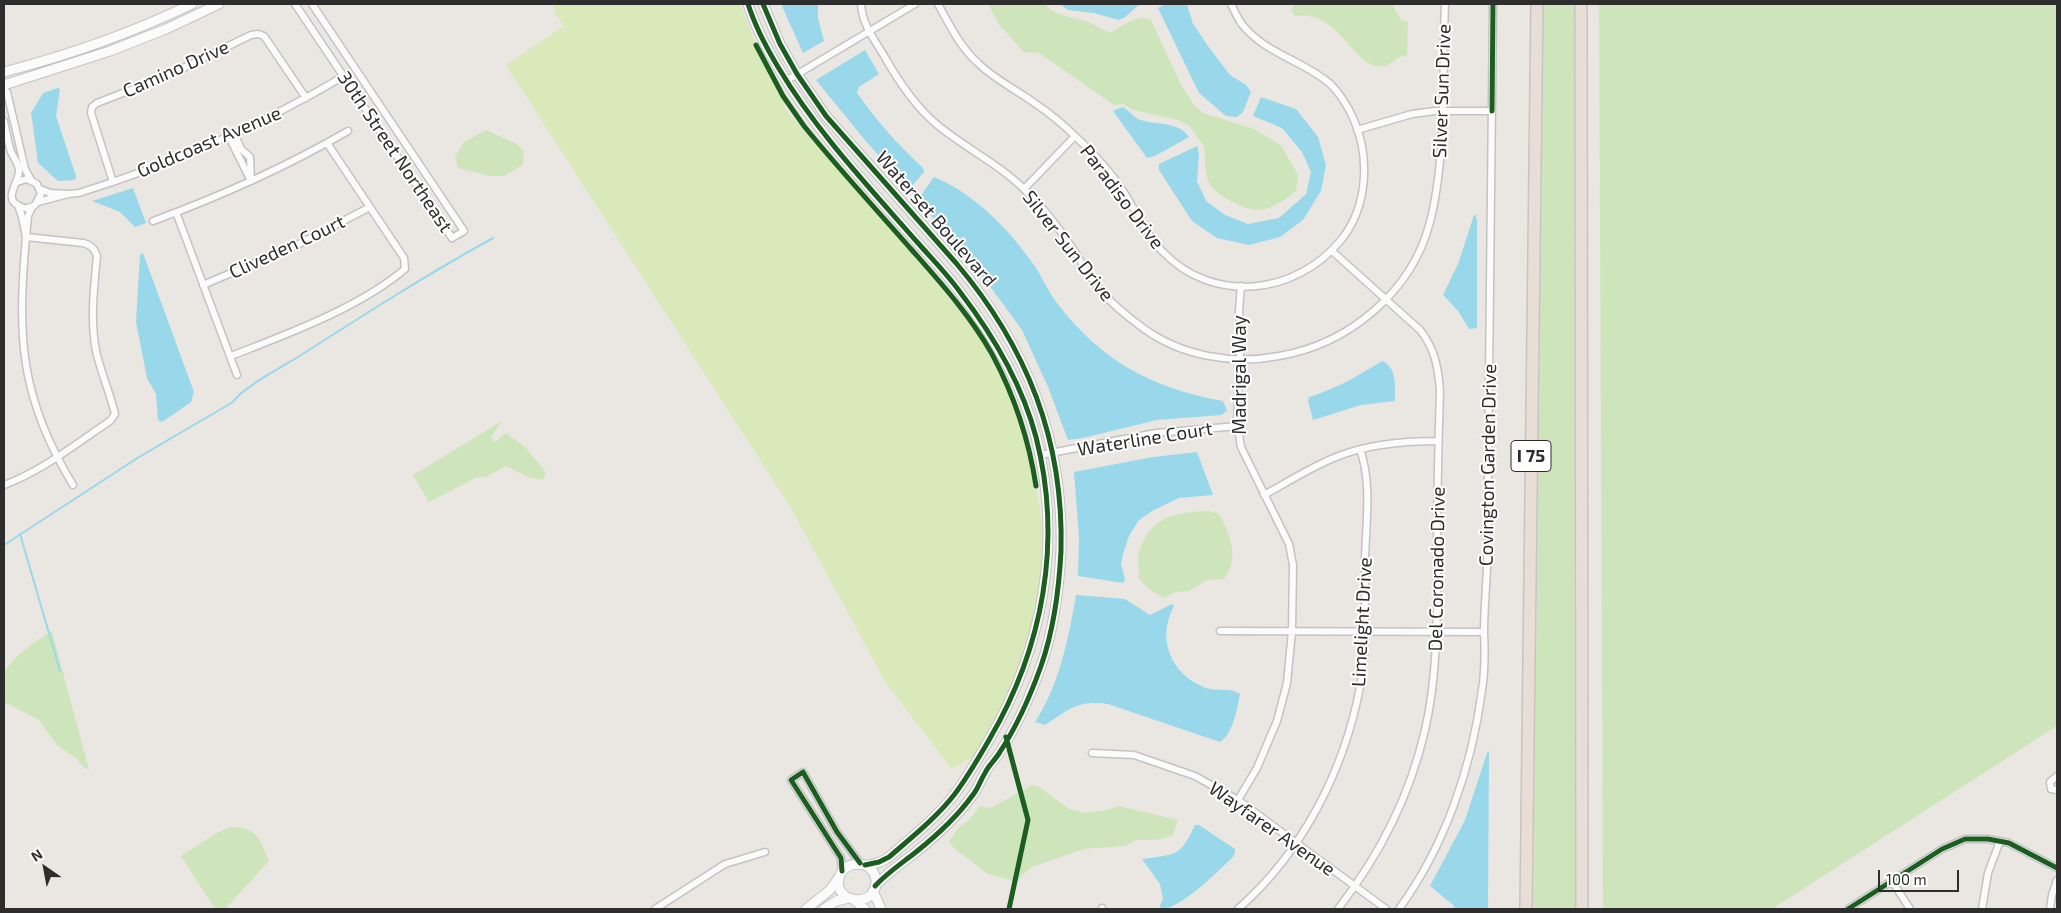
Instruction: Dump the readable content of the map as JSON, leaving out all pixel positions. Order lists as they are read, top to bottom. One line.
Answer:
{"streets":{"highway":["I 75"],"street":["Camino Drive","Silver Sun Drive","Goldcoast Avenue","30th Street Northeast","Paradiso Drive","Waterset Boulevard","Cliveden Court","Madrigal Way","Waterline Court","Covington Garden Drive","Del Coronado Drive","Limelight Drive","Wayfarer Avenue"]},"crossings":[["Camino Drive","Goldcoast Avenue"],["Silver Sun Drive","Madrigal Way"],["Silver Sun Drive","Del Coronado Drive"],["Goldcoast Avenue","30th Street Northeast"],["Paradiso Drive","Madrigal Way"],["Paradiso Drive","Del Coronado Drive"],["Waterset Boulevard","Waterline Court"],["Madrigal Way","Waterline Court"],["Madrigal Way","Wayfarer Avenue"],["Del Coronado Drive","Wayfarer Avenue"],["Limelight Drive","Wayfarer Avenue"]],"scale_bar":"100 m","north":"top left"}
